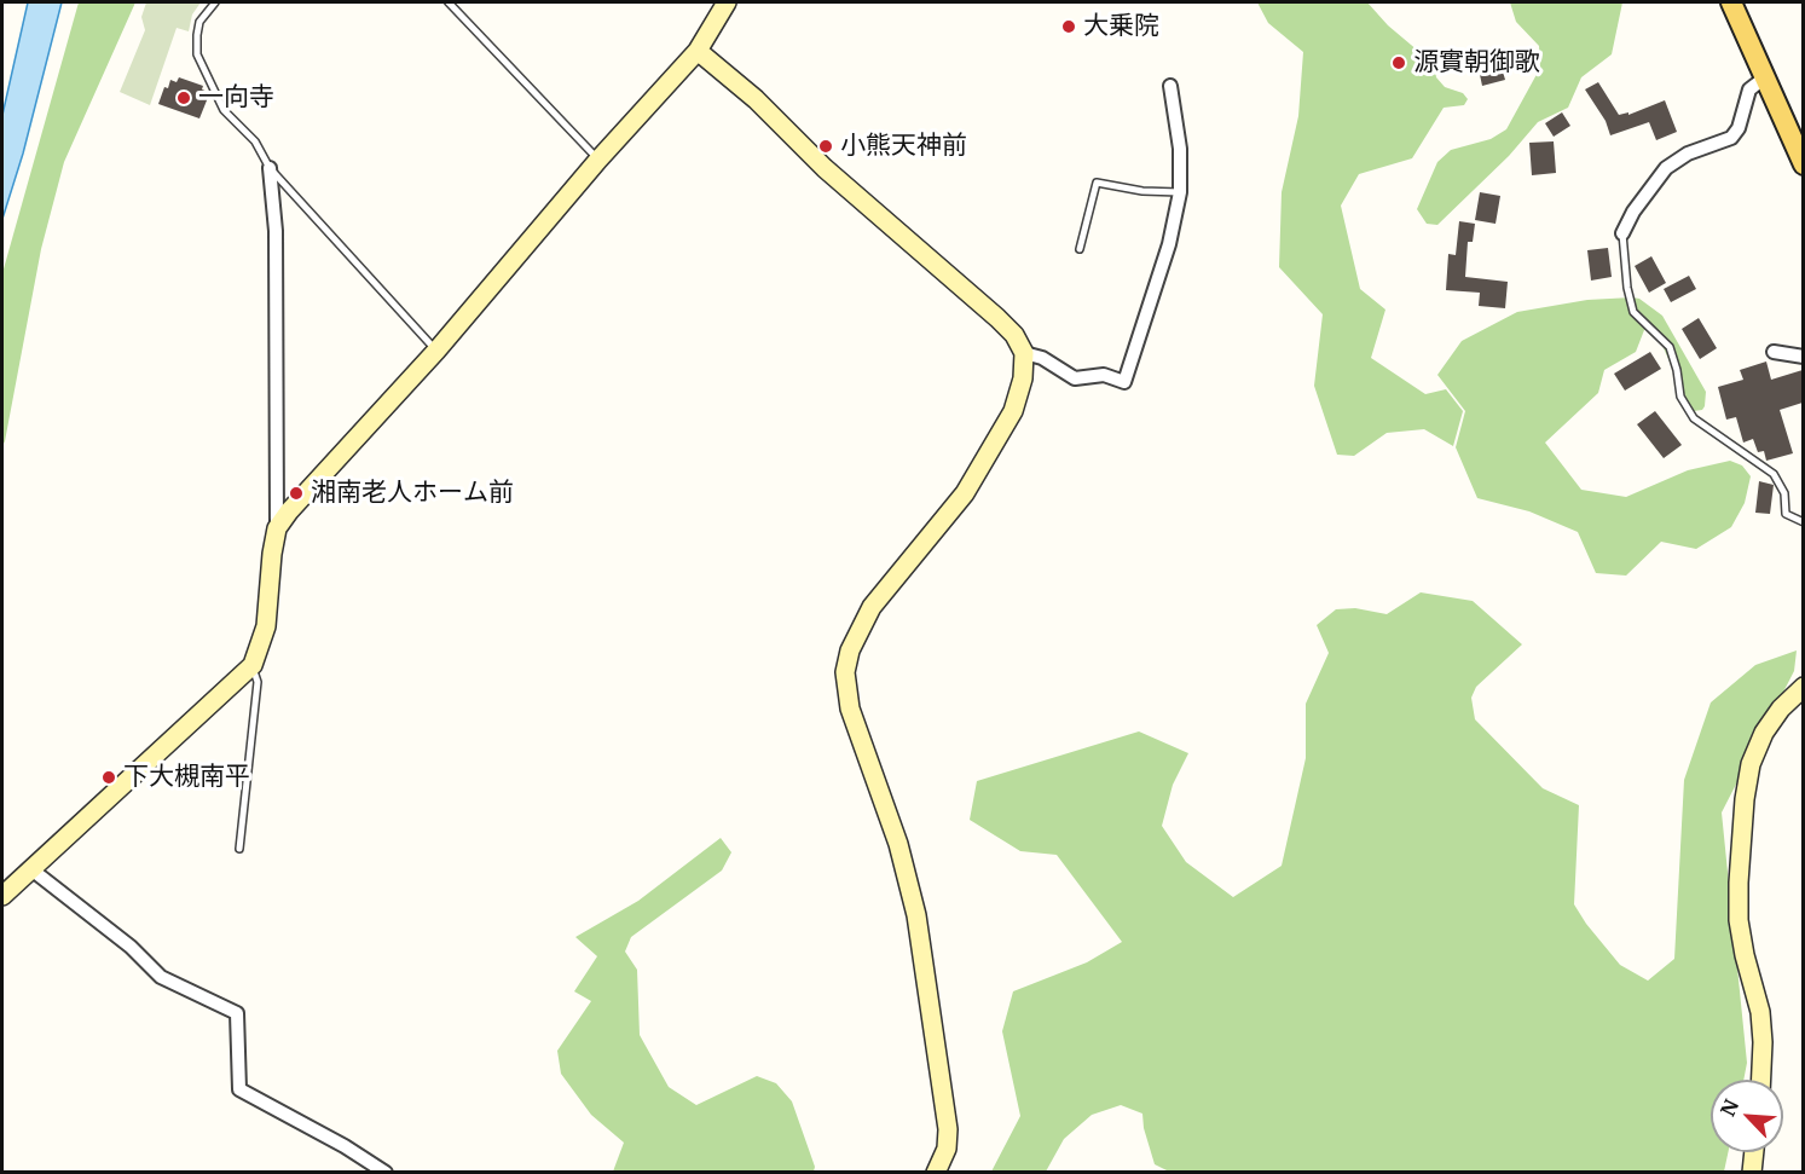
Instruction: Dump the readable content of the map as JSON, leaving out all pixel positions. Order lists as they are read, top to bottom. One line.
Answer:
{"places":["大乗院","源實朝御歌","一向寺","小熊天神前","湘南老人ホーム前","下大槻南平"],"north":"top left"}
